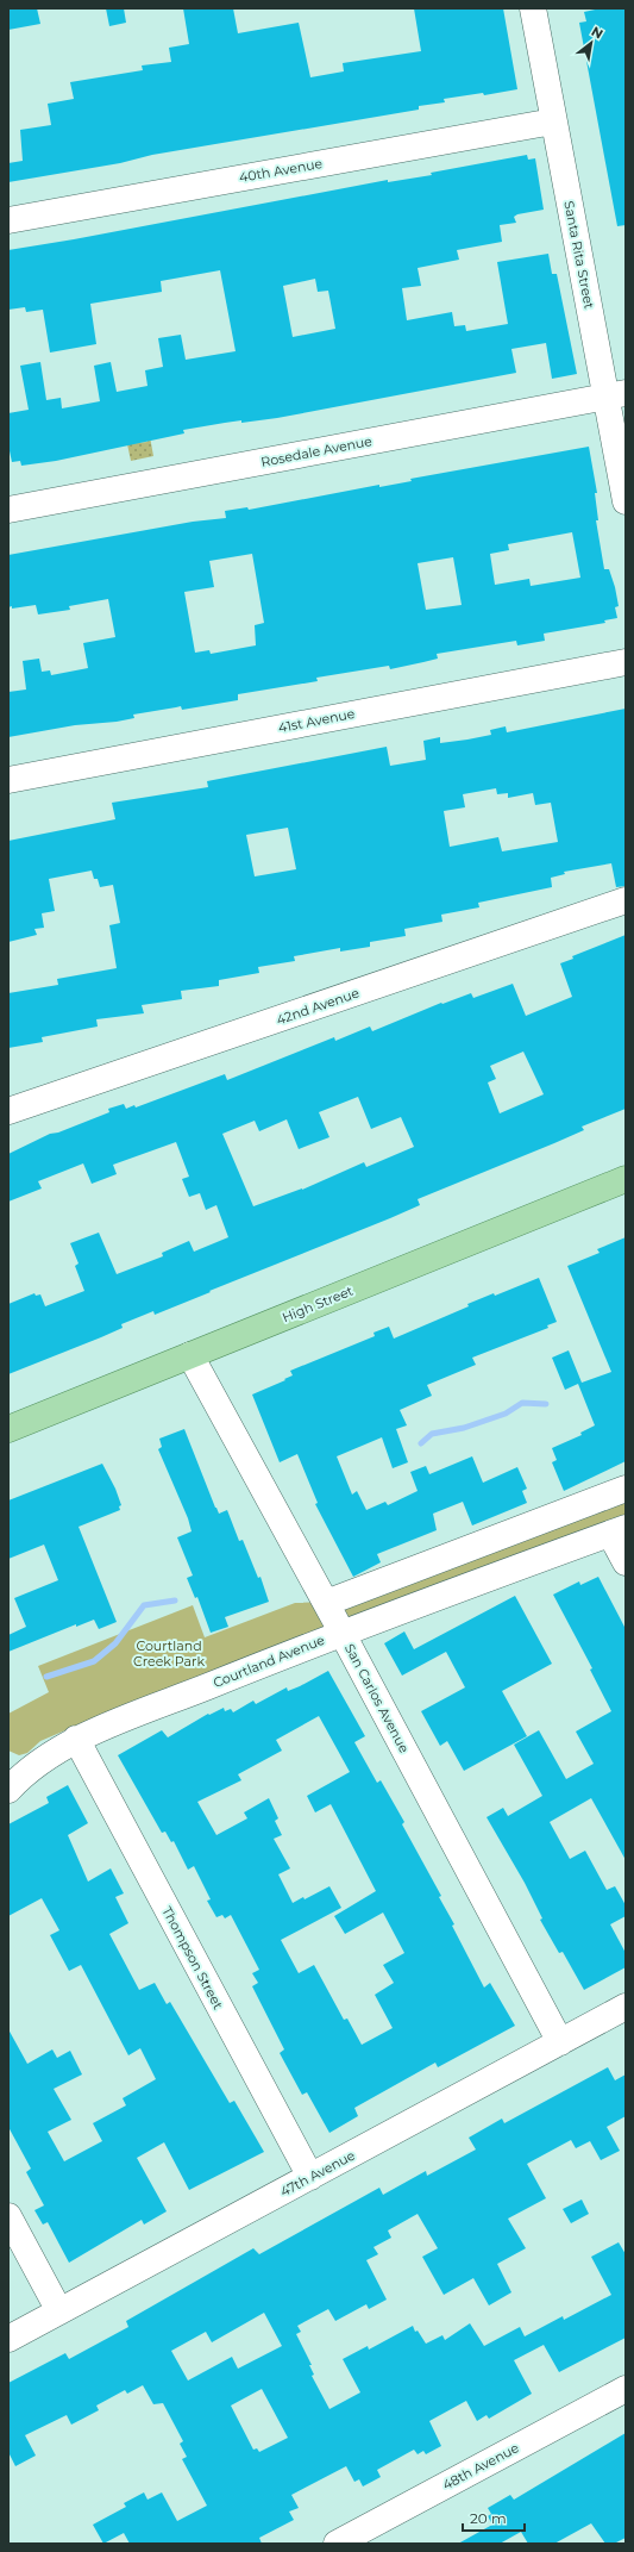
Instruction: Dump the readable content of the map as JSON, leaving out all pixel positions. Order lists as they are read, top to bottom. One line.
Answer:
{"streets":{"main road":["High Street"],"street":["40th Avenue","Santa Rita Street","Rosedale Avenue","41st Avenue","42nd Avenue","Courtland Avenue","San Carlos Avenue","Thompson Street","47th Avenue","48th Avenue"]},"crossings":[["40th Avenue","Santa Rita Street"],["Santa Rita Street","Rosedale Avenue"],["High Street","San Carlos Avenue"],["Courtland Avenue","San Carlos Avenue"],["Courtland Avenue","Thompson Street"],["San Carlos Avenue","47th Avenue"],["Thompson Street","47th Avenue"]],"parks":["Courtland Creek Park"],"scale_bar":"20 m","north":"top right"}
